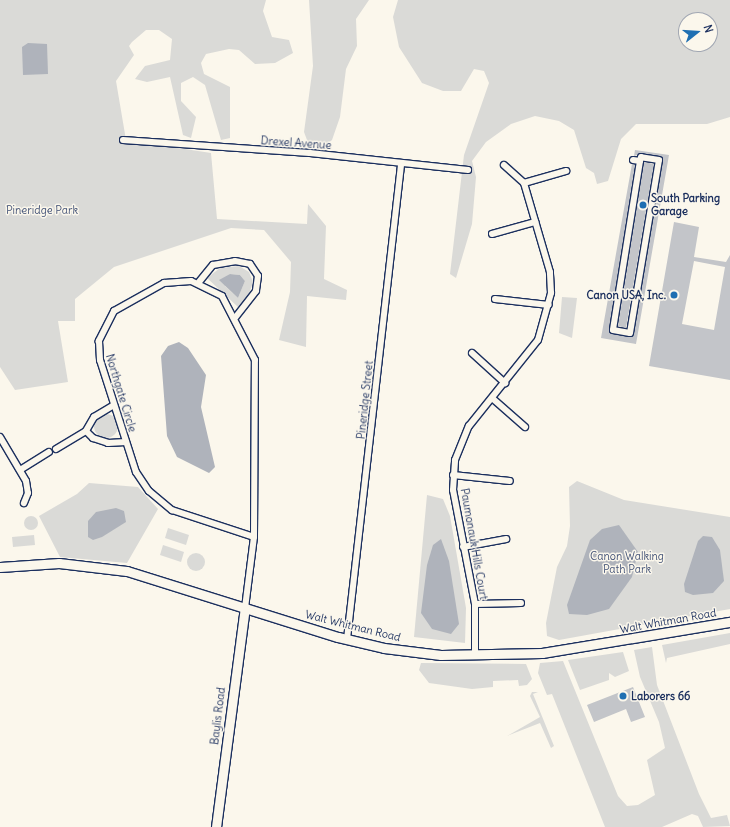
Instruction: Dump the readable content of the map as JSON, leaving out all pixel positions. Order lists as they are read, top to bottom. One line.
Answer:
{"streets":{"main road":["Walt Whitman Road","Baylis Road"],"street":["Drexel Avenue","Northgate Circle","Pineridge Street","Paumonauk Hills Court"]},"crossings":[["Drexel Avenue","Pineridge Street"],["Northgate Circle","Walt Whitman Road"],["Northgate Circle","Baylis Road"],["Pineridge Street","Walt Whitman Road"],["Paumonauk Hills Court","Walt Whitman Road"],["Walt Whitman Road","Baylis Road"]],"parks":["Pineridge Park","Canon Walking Path Park"],"places":["South Parking Garage","Canon USA, Inc.","Laborers 66"],"north":"right"}
